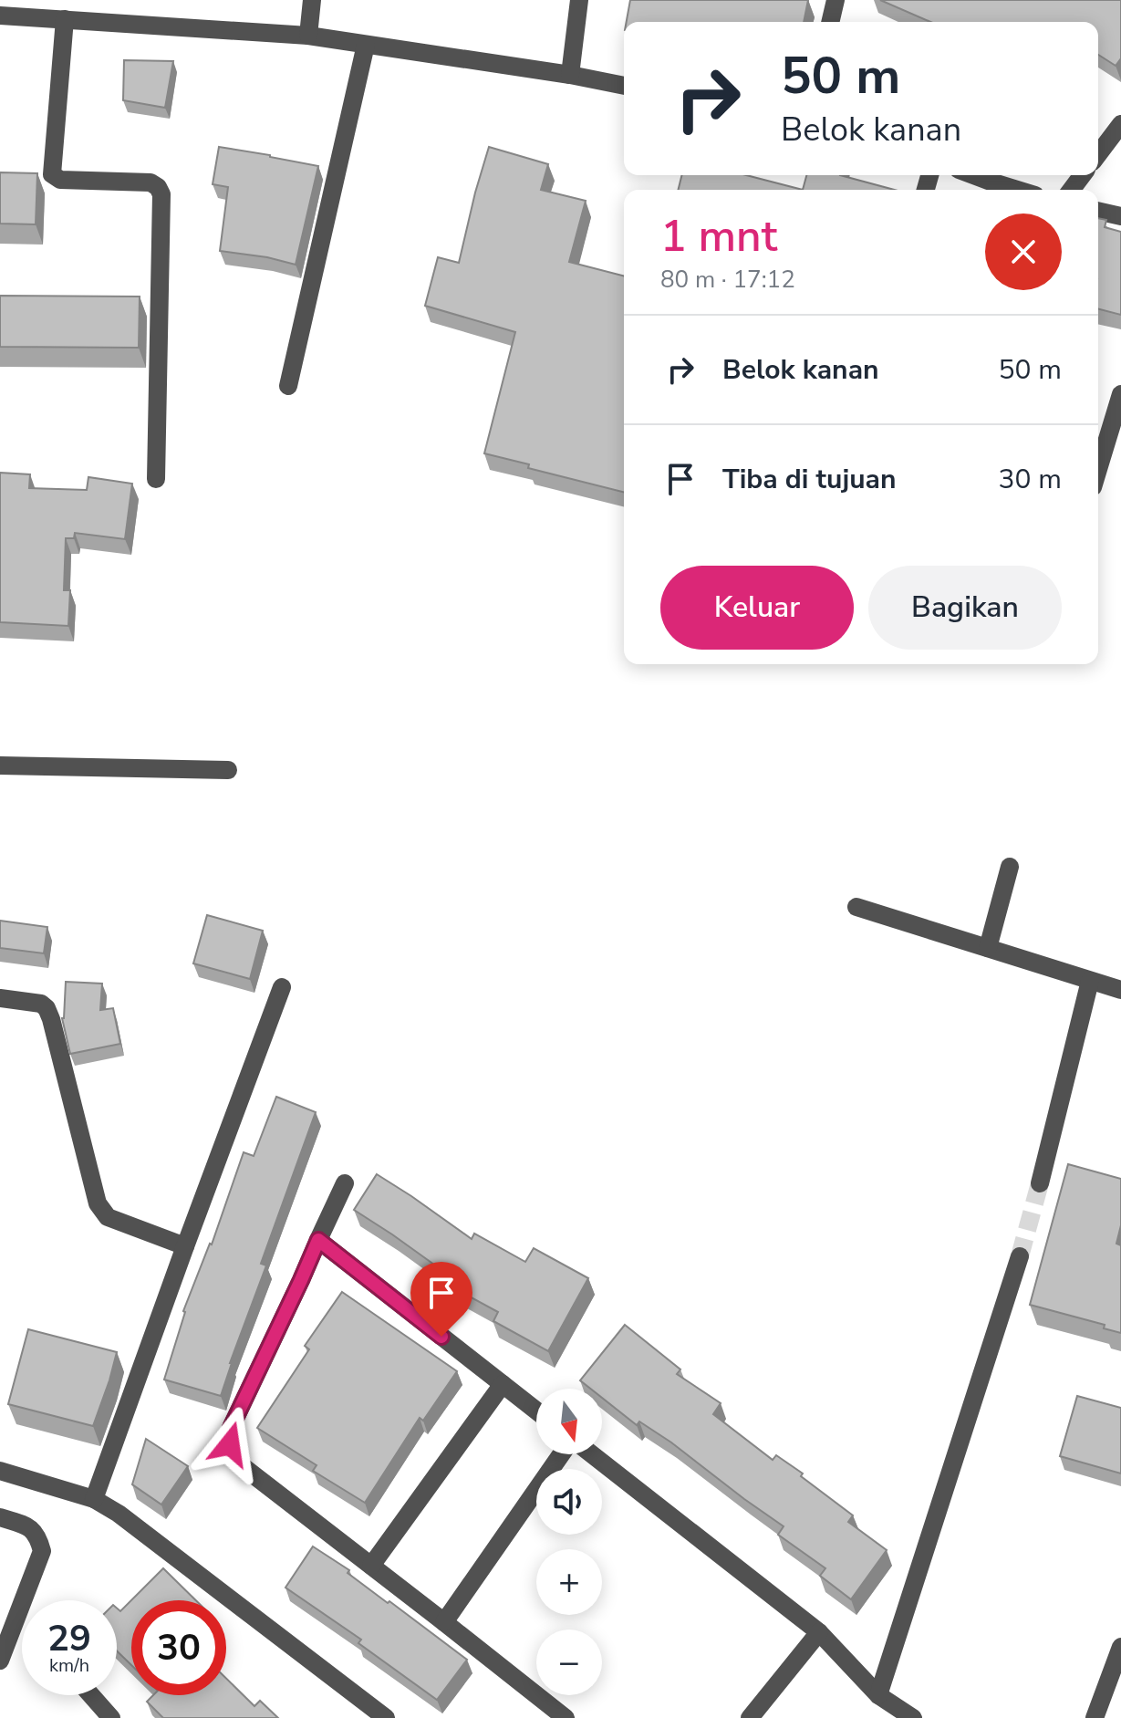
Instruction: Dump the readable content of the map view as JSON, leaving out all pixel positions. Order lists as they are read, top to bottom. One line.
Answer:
{"north":"bottom","page":{"turn":["50 m","Belok kanan"],"heading":["1 mnt","80 m · 17:12"],"list":[{"name":"Belok kanan","value":"50 m"},{"name":"Tiba di tujuan","value":"30 m"}],"buttons":["Keluar","Bagikan"],"map_buttons":["+","−"],"speed":"29 km/h","limit":"30"}}
